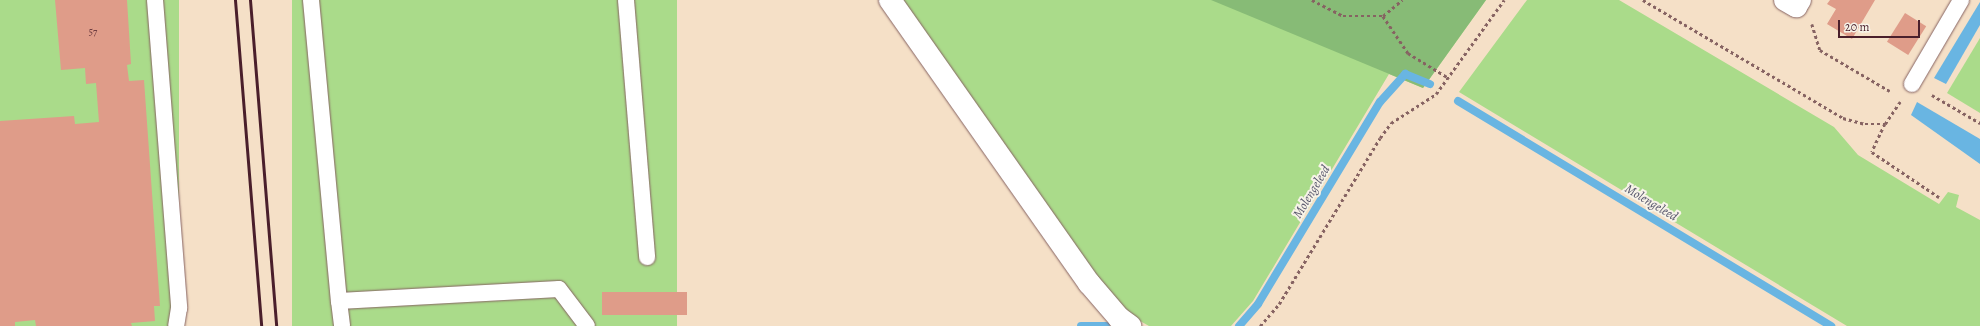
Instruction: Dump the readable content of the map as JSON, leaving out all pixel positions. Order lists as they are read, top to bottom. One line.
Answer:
{"water":["Molengeleed"],"house_numbers":["57"],"scale_bar":"20 m"}
